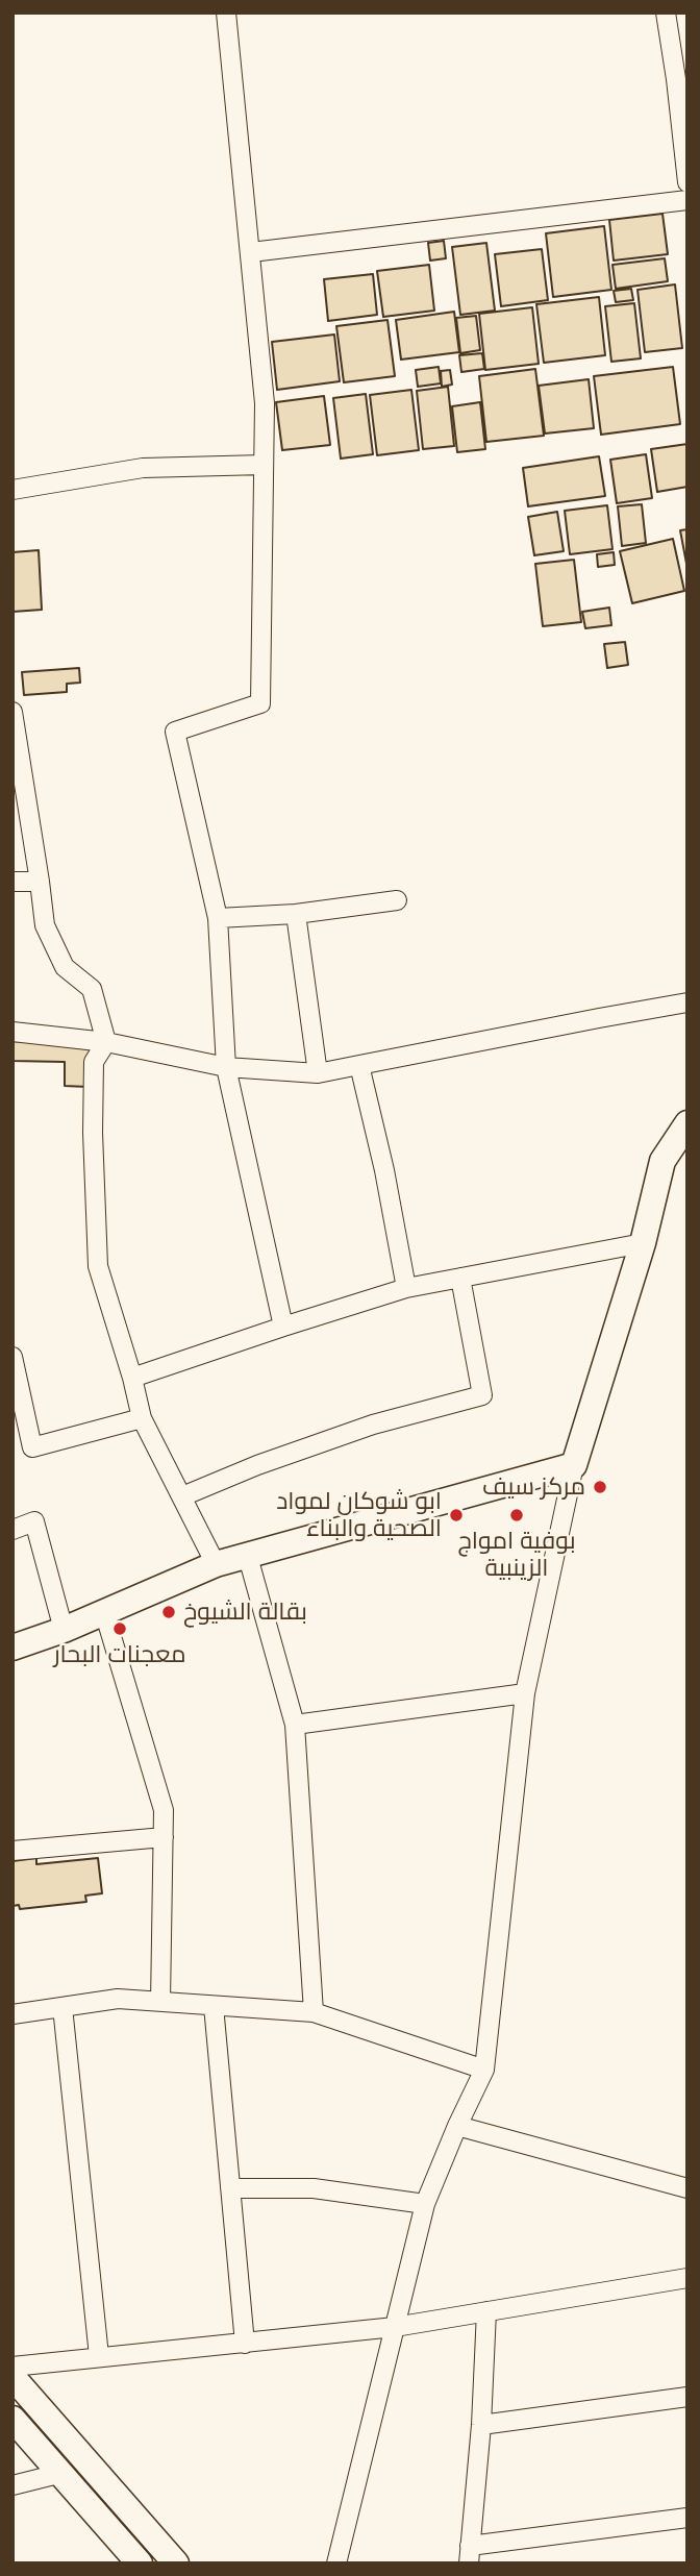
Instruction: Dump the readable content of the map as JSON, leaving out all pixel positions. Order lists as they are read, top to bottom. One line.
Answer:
{"places":["مركز سيف","ابو شوكان لمواد الصحية والبناء","بوفية امواج الزينبية","بقالة الشيوخ","معجنات البحار"]}
